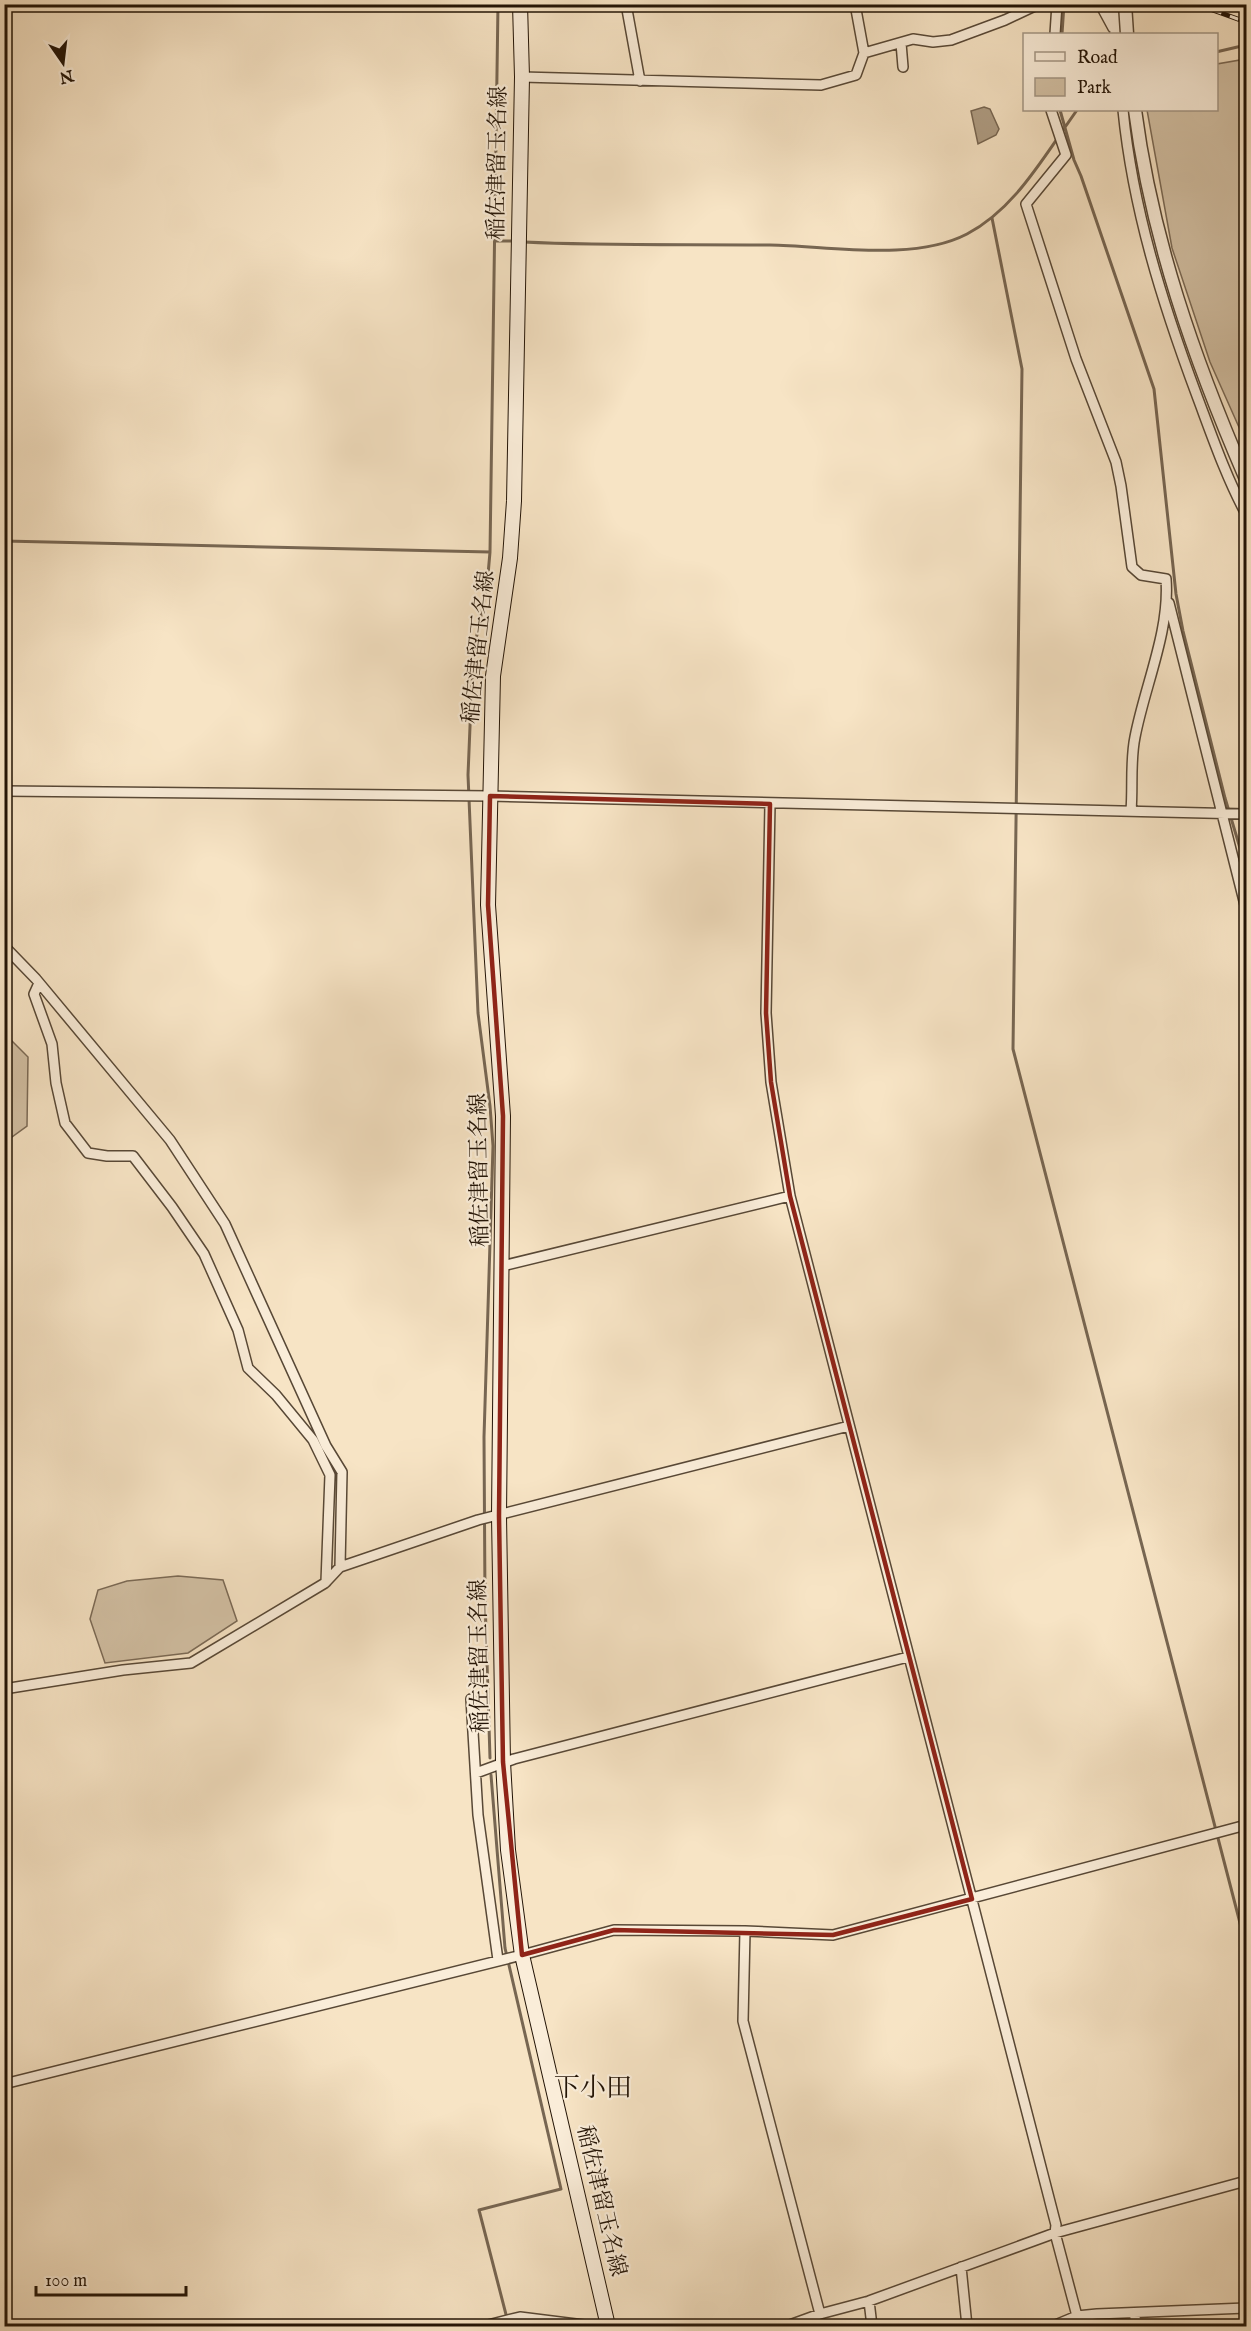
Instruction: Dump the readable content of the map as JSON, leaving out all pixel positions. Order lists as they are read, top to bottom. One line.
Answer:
{"streets":{"main road":["稲佐津留玉名線"]},"districts":["下小田"],"legend":["Road","Park"],"scale_bar":"100 m","north":"bottom"}
